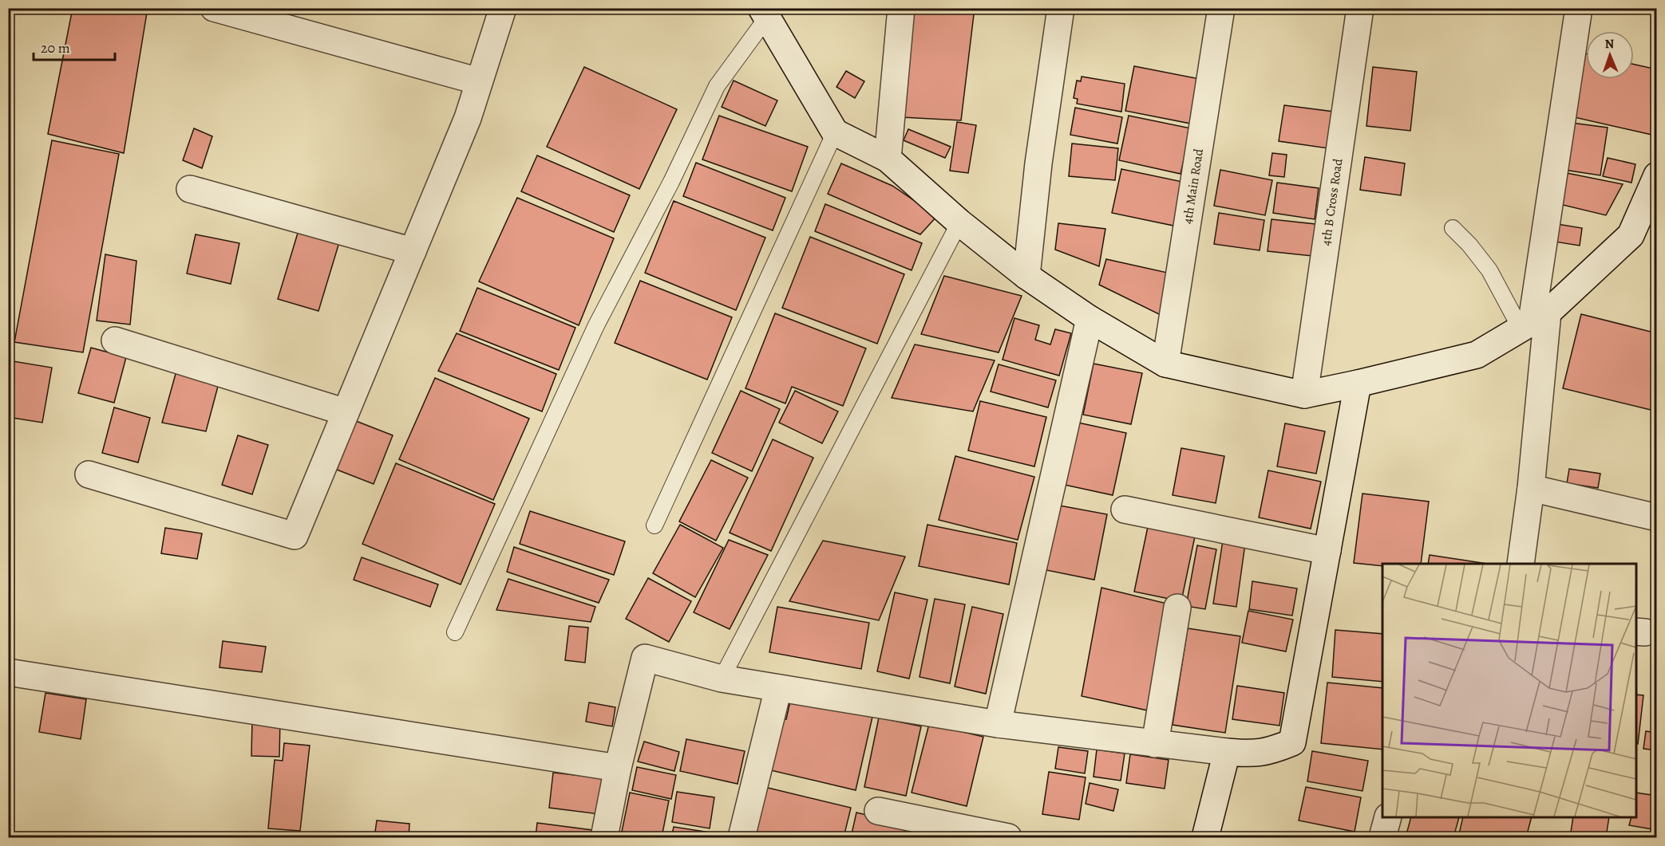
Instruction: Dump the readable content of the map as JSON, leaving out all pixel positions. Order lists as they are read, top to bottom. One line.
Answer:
{"streets":{"street":["4th Main Road","4th B Cross Road"]},"scale_bar":"20 m","north":"top"}
